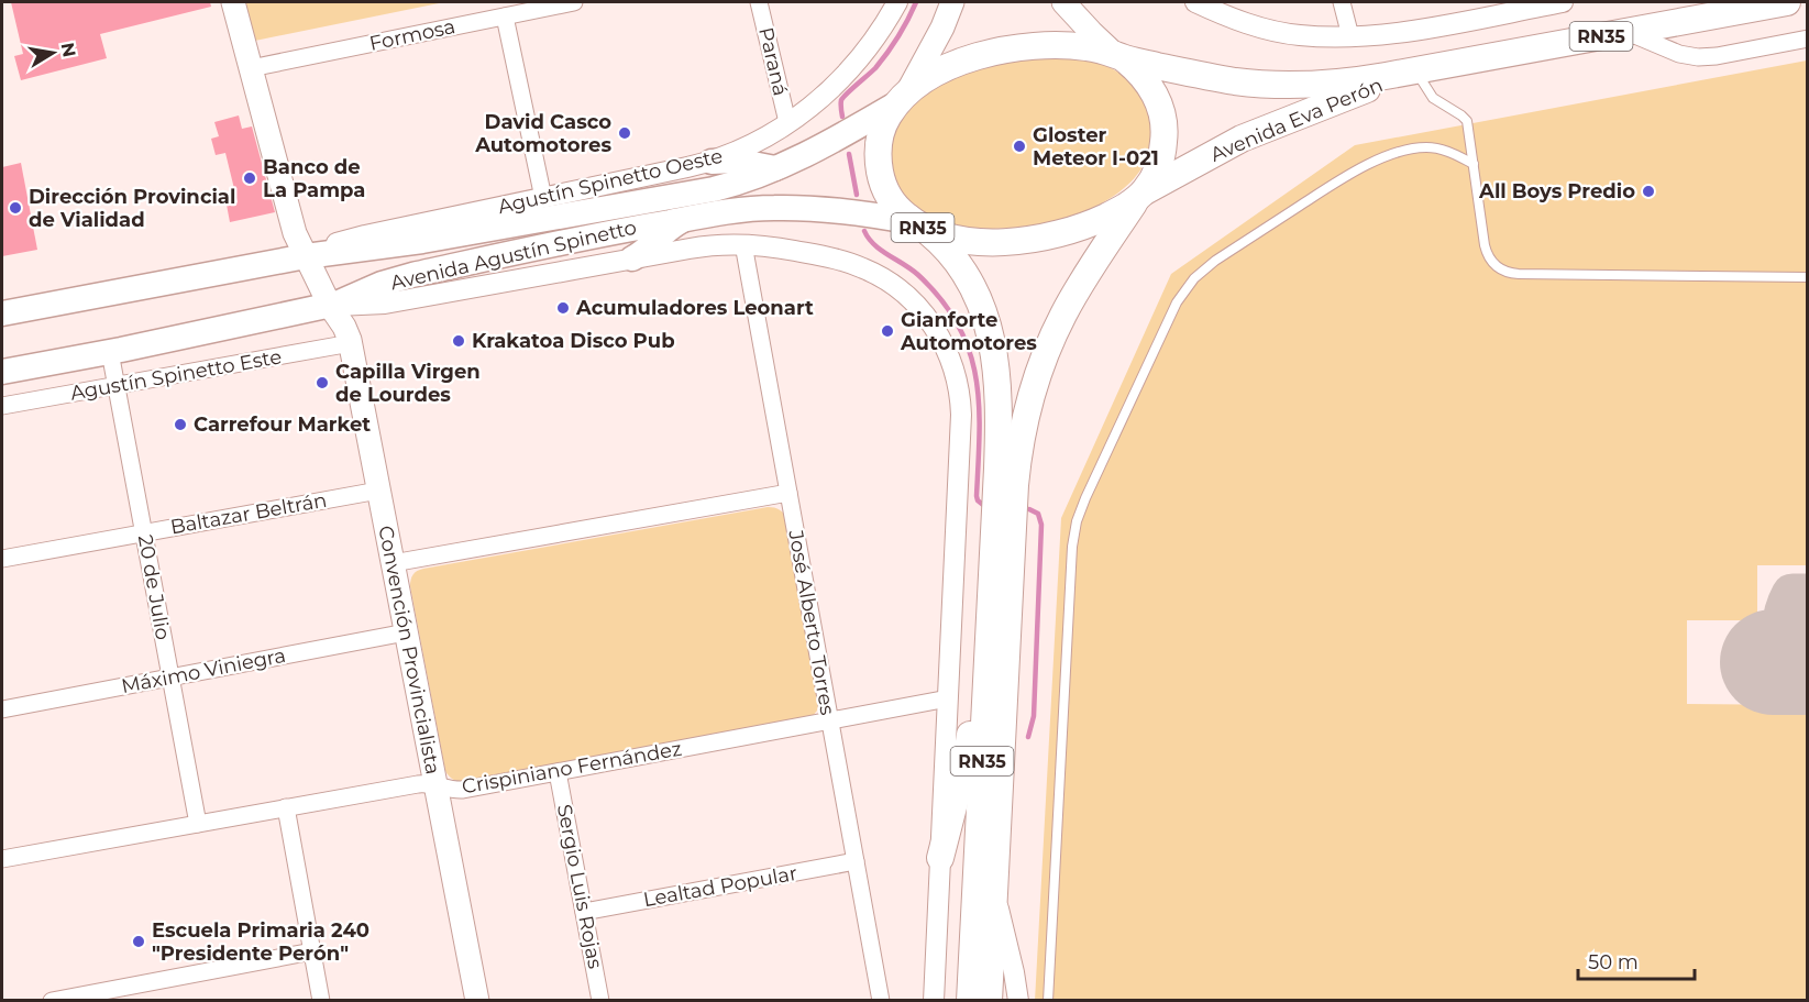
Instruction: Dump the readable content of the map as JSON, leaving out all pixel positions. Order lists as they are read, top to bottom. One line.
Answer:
{"streets":{"highway":["RN35","Avenida Eva Perón"],"main road":["Avenida Agustín Spinetto","Convención Provincialista"],"street":["Formosa","Paraná","Agustín Spinetto Oeste","Agustín Spinetto Este","Baltazar Beltrán","20 de Julio","José Alberto Torres","Máximo Viniegra","Crispiniano Fernández","Sergio Luis Rojas","Lealtad Popular"]},"crossings":[["Formosa","Convención Provincialista"],["RN35","Avenida Eva Perón"],["RN35","Avenida Agustín Spinetto"],["Paraná","Agustín Spinetto Oeste"],["Agustín Spinetto Oeste","Avenida Agustín Spinetto"],["Agustín Spinetto Oeste","Convención Provincialista"],["Avenida Agustín Spinetto","20 de Julio"],["Avenida Agustín Spinetto","Convención Provincialista"],["Agustín Spinetto Este","20 de Julio"],["Agustín Spinetto Este","Convención Provincialista"],["Baltazar Beltrán","20 de Julio"],["Baltazar Beltrán","Convención Provincialista"],["20 de Julio","Máximo Viniegra"],["20 de Julio","Crispiniano Fernández"],["José Alberto Torres","Crispiniano Fernández"],["José Alberto Torres","Lealtad Popular"],["Convención Provincialista","Máximo Viniegra"],["Convención Provincialista","Crispiniano Fernández"],["Crispiniano Fernández","Sergio Luis Rojas"],["Sergio Luis Rojas","Lealtad Popular"]],"places":["David Casco Automotores","Gloster Meteor I-021","Banco de La Pampa","All Boys Predio","Dirección Provincial de Vialidad","Acumuladores Leonart","Gianforte Automotores","Krakatoa Disco Pub","Capilla Virgen de Lourdes","Carrefour Market","Escuela Primaria 240 \"Presidente Perón\""],"scale_bar":"50 m","north":"right"}
